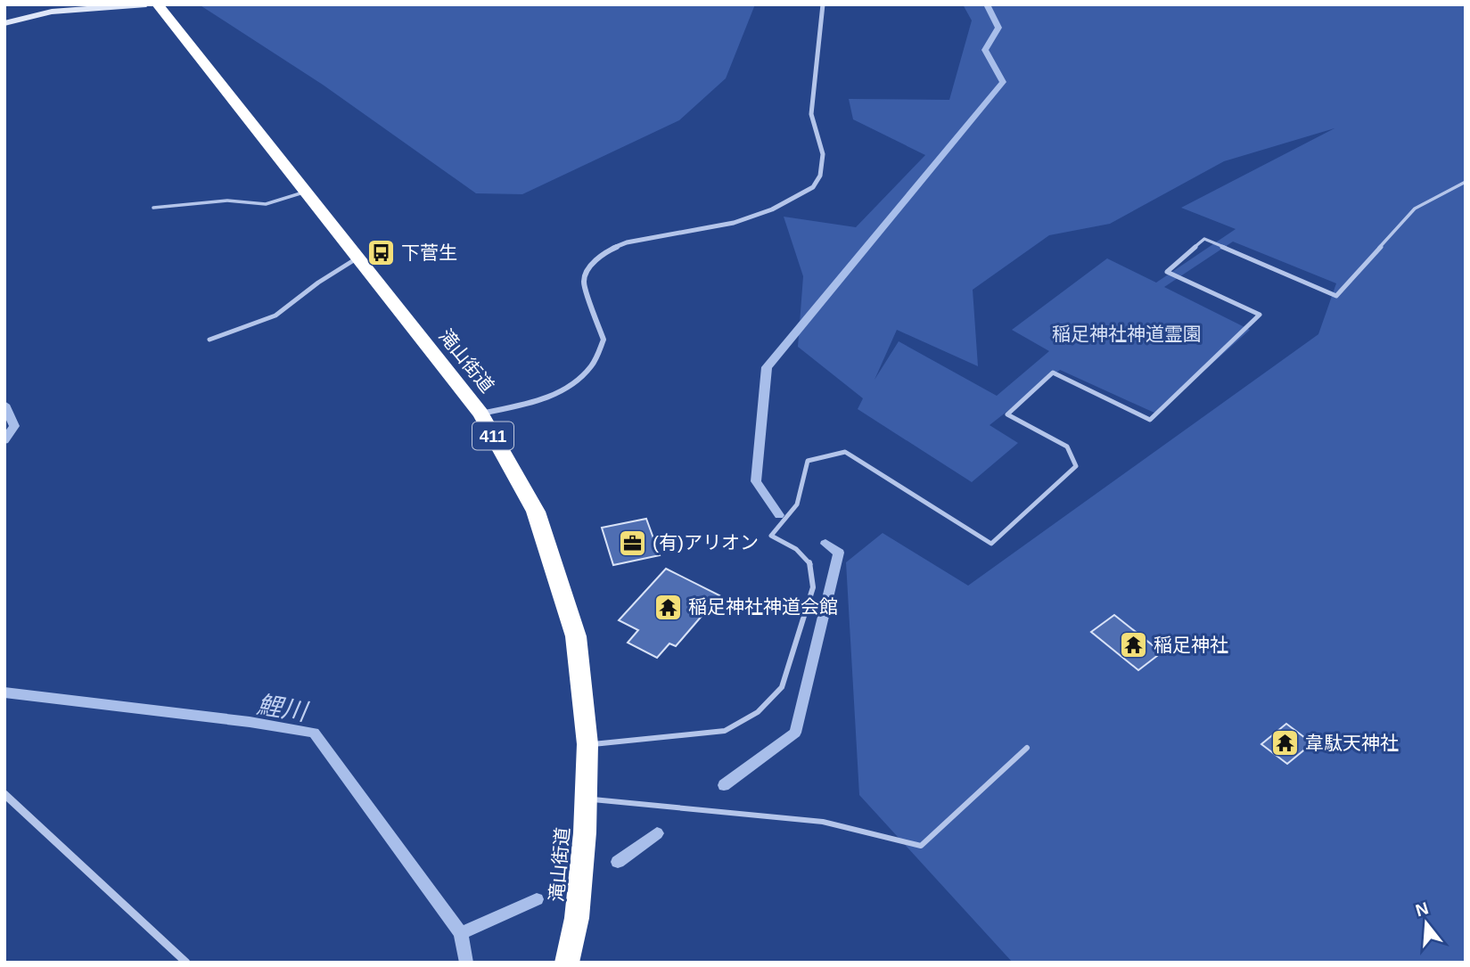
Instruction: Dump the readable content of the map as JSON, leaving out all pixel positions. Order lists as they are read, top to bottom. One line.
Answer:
{"streets":{"highway":["滝山街道","411"]},"water":["鯉川"],"parks":["稲足神社神道霊園"],"places":{"bus stop":["下菅生"],"office":["(有)アリオン"],"temple":["稲足神社神道会館","稲足神社","韋駄天神社"]},"north":"top"}
